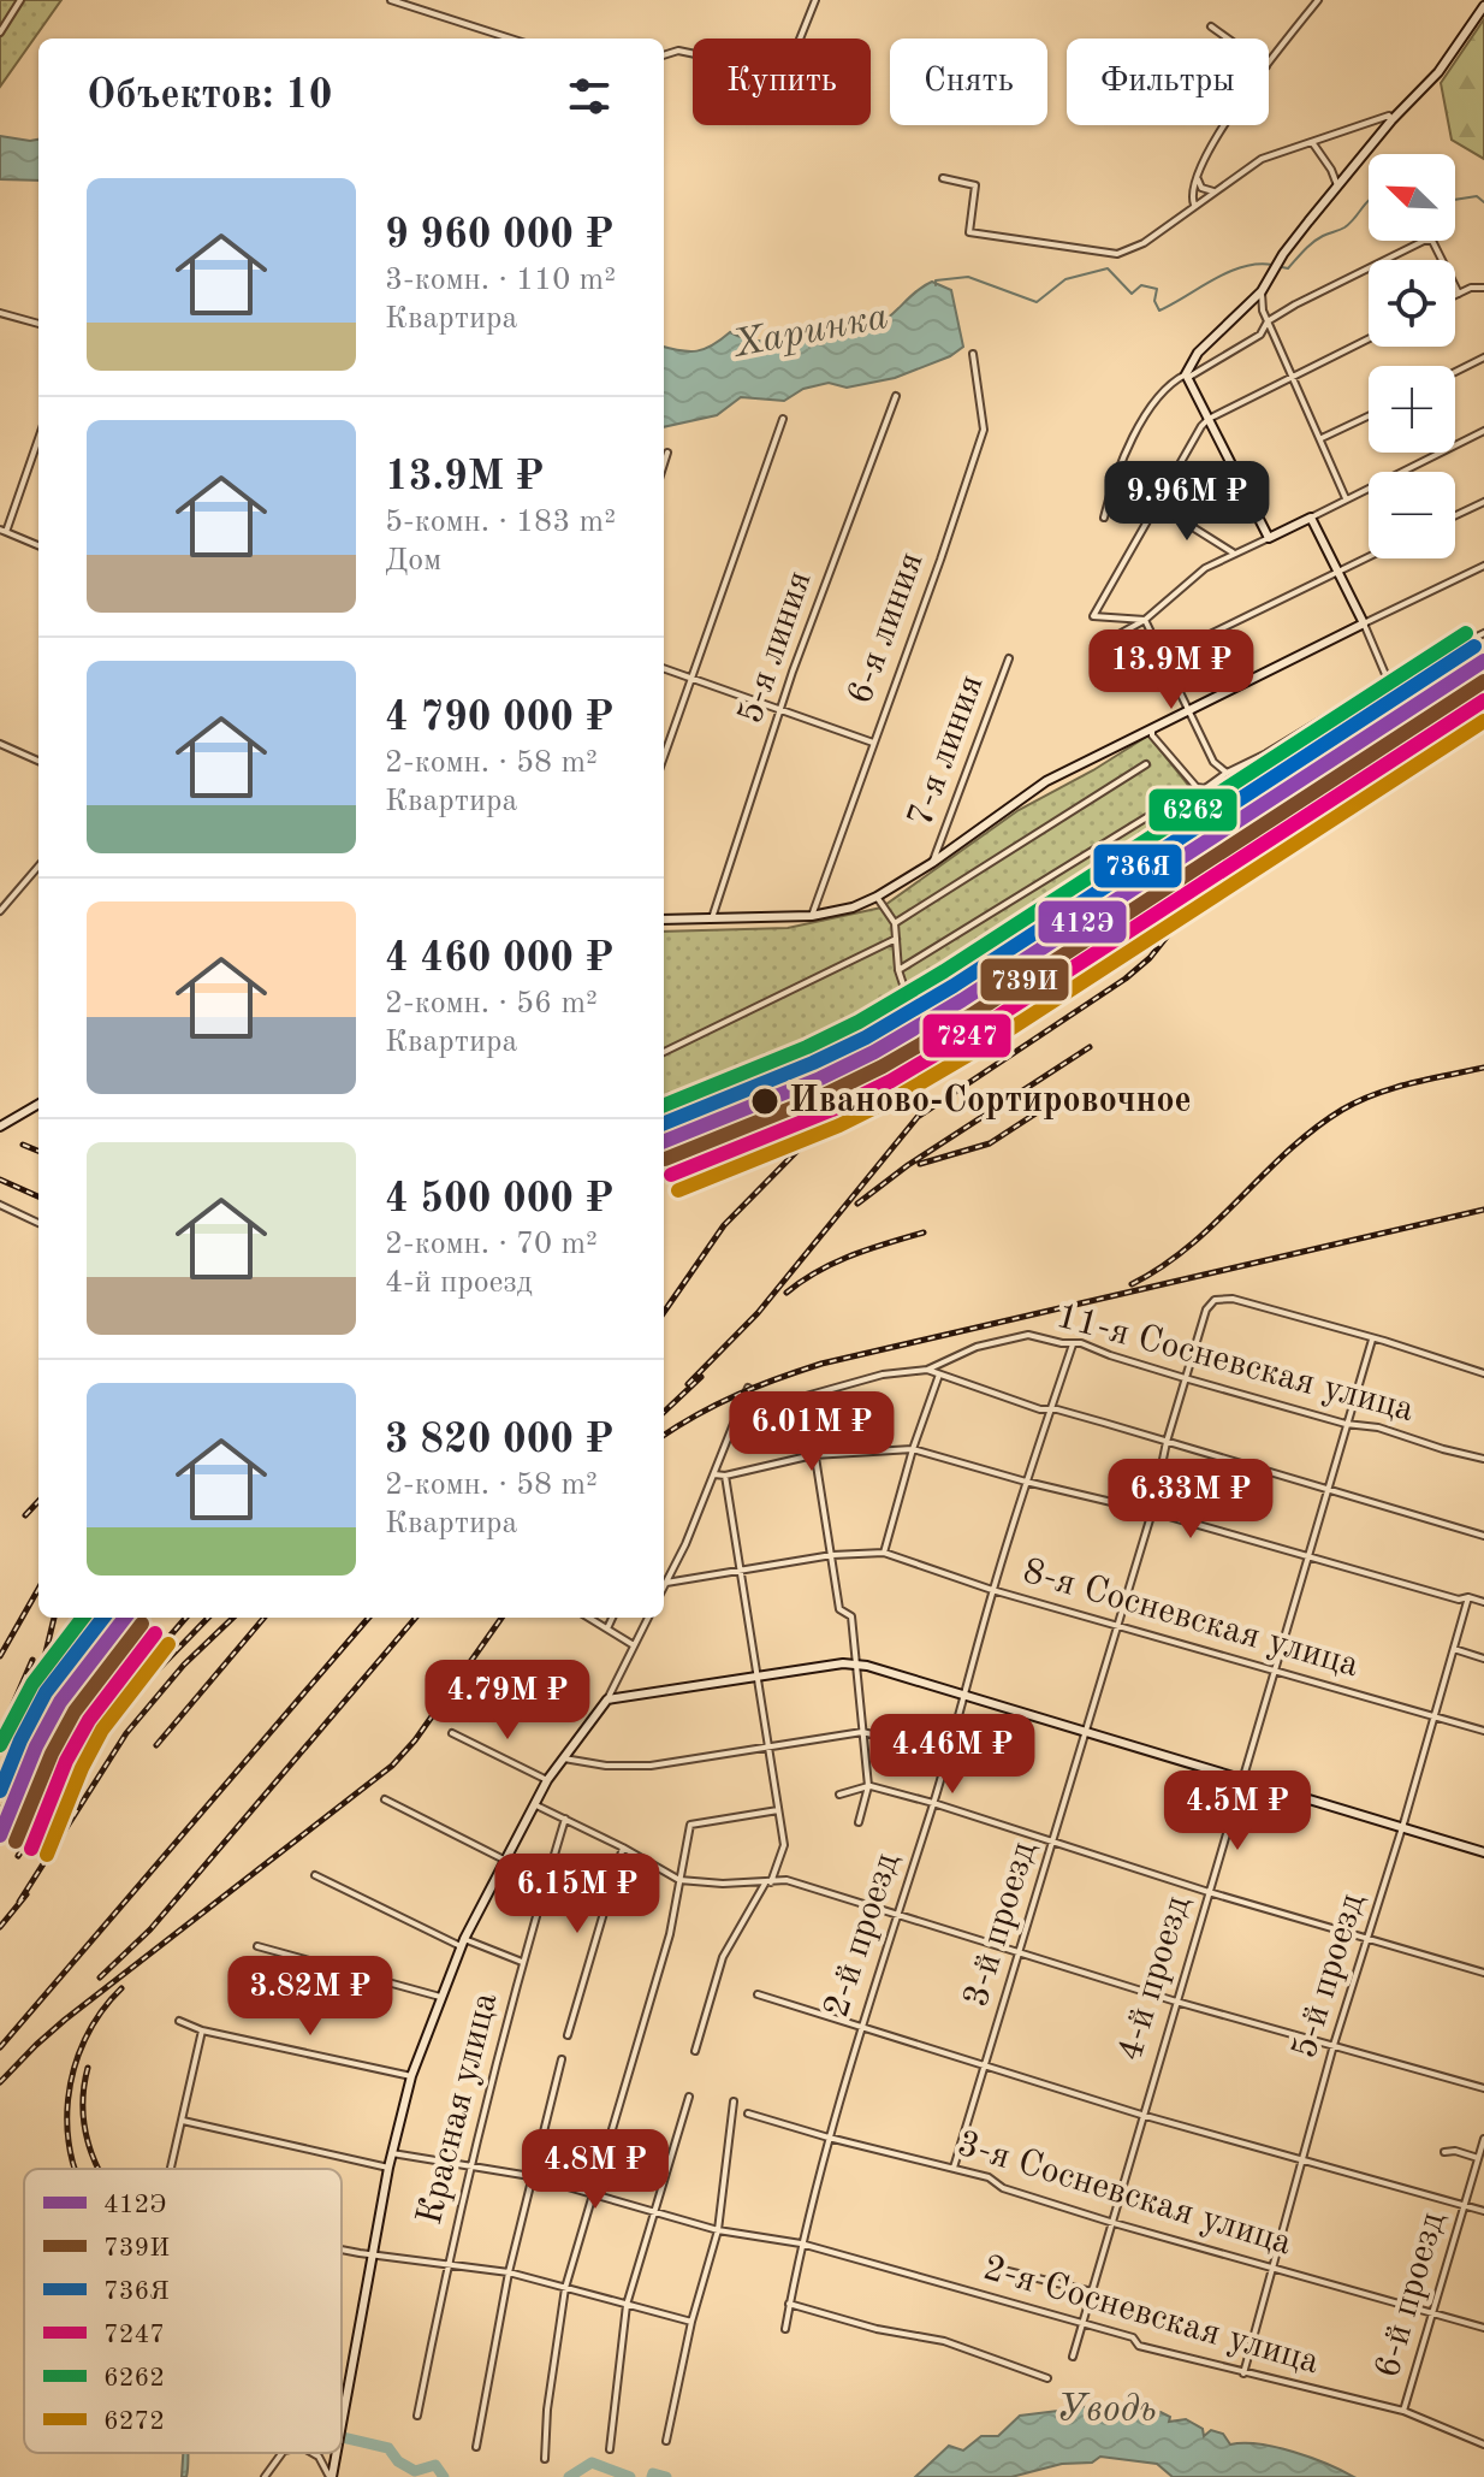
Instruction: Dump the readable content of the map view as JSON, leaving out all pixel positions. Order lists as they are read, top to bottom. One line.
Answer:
{"streets":{"street":["6-я линия","5-я линия","7-я линия","11-я Сосневская улица","8-я Сосневская улица","3-й проезд","2-й проезд","5-й проезд","4-й проезд","Красная улица","3-я Сосневская улица","6-й проезд","2-я Сосневская улица"]},"crossings":[["11-я Сосневская улица","3-й проезд"],["11-я Сосневская улица","2-й проезд"],["11-я Сосневская улица","4-й проезд"],["8-я Сосневская улица","3-й проезд"],["8-я Сосневская улица","2-й проезд"],["8-я Сосневская улица","5-й проезд"],["8-я Сосневская улица","4-й проезд"],["3-й проезд","4-й проезд"],["3-й проезд","3-я Сосневская улица"],["2-й проезд","3-я Сосневская улица"],["2-й проезд","2-я Сосневская улица"],["5-й проезд","3-я Сосневская улица"],["5-й проезд","2-я Сосневская улица"],["4-й проезд","3-я Сосневская улица"],["4-й проезд","2-я Сосневская улица"],["Красная улица","2-я Сосневская улица"],["3-я Сосневская улица","6-й проезд"],["6-й проезд","2-я Сосневская улица"]],"water":["Харинка","Уводь"],"places":["Иваново-Сортировочное"],"lines":["transit line 6262","transit line 736Я","transit line 412Э","transit line 739И","transit line 7247","transit line 6272"],"legend":["412Э","739И","736Я","7247","6262","6272"],"north":"top left","page":{"chip":["Купить","Снять","Фильтры"],"heading":"Объектов: 10","map_buttons":["+","−"],"list":[{"name":"9 960 000 ₽","note":"3-комн. · 110 m² · Квартира"},{"name":"13.9M ₽","note":"5-комн. · 183 m² · Дом"},{"name":"4 790 000 ₽","note":"2-комн. · 58 m² · Квартира"},{"name":"4 460 000 ₽","note":"2-комн. · 56 m² · Квартира"},{"name":"4 500 000 ₽","note":"2-комн. · 70 m² · 4-й проезд"},{"name":"3 820 000 ₽","note":"2-комн. · 58 m² · Квартира"}],"price":["9.96M ₽","13.9M ₽","6.01M ₽","6.33M ₽","4.79M ₽","4.46M ₽","4.5M ₽","6.15M ₽","3.82M ₽","4.8M ₽"]}}
